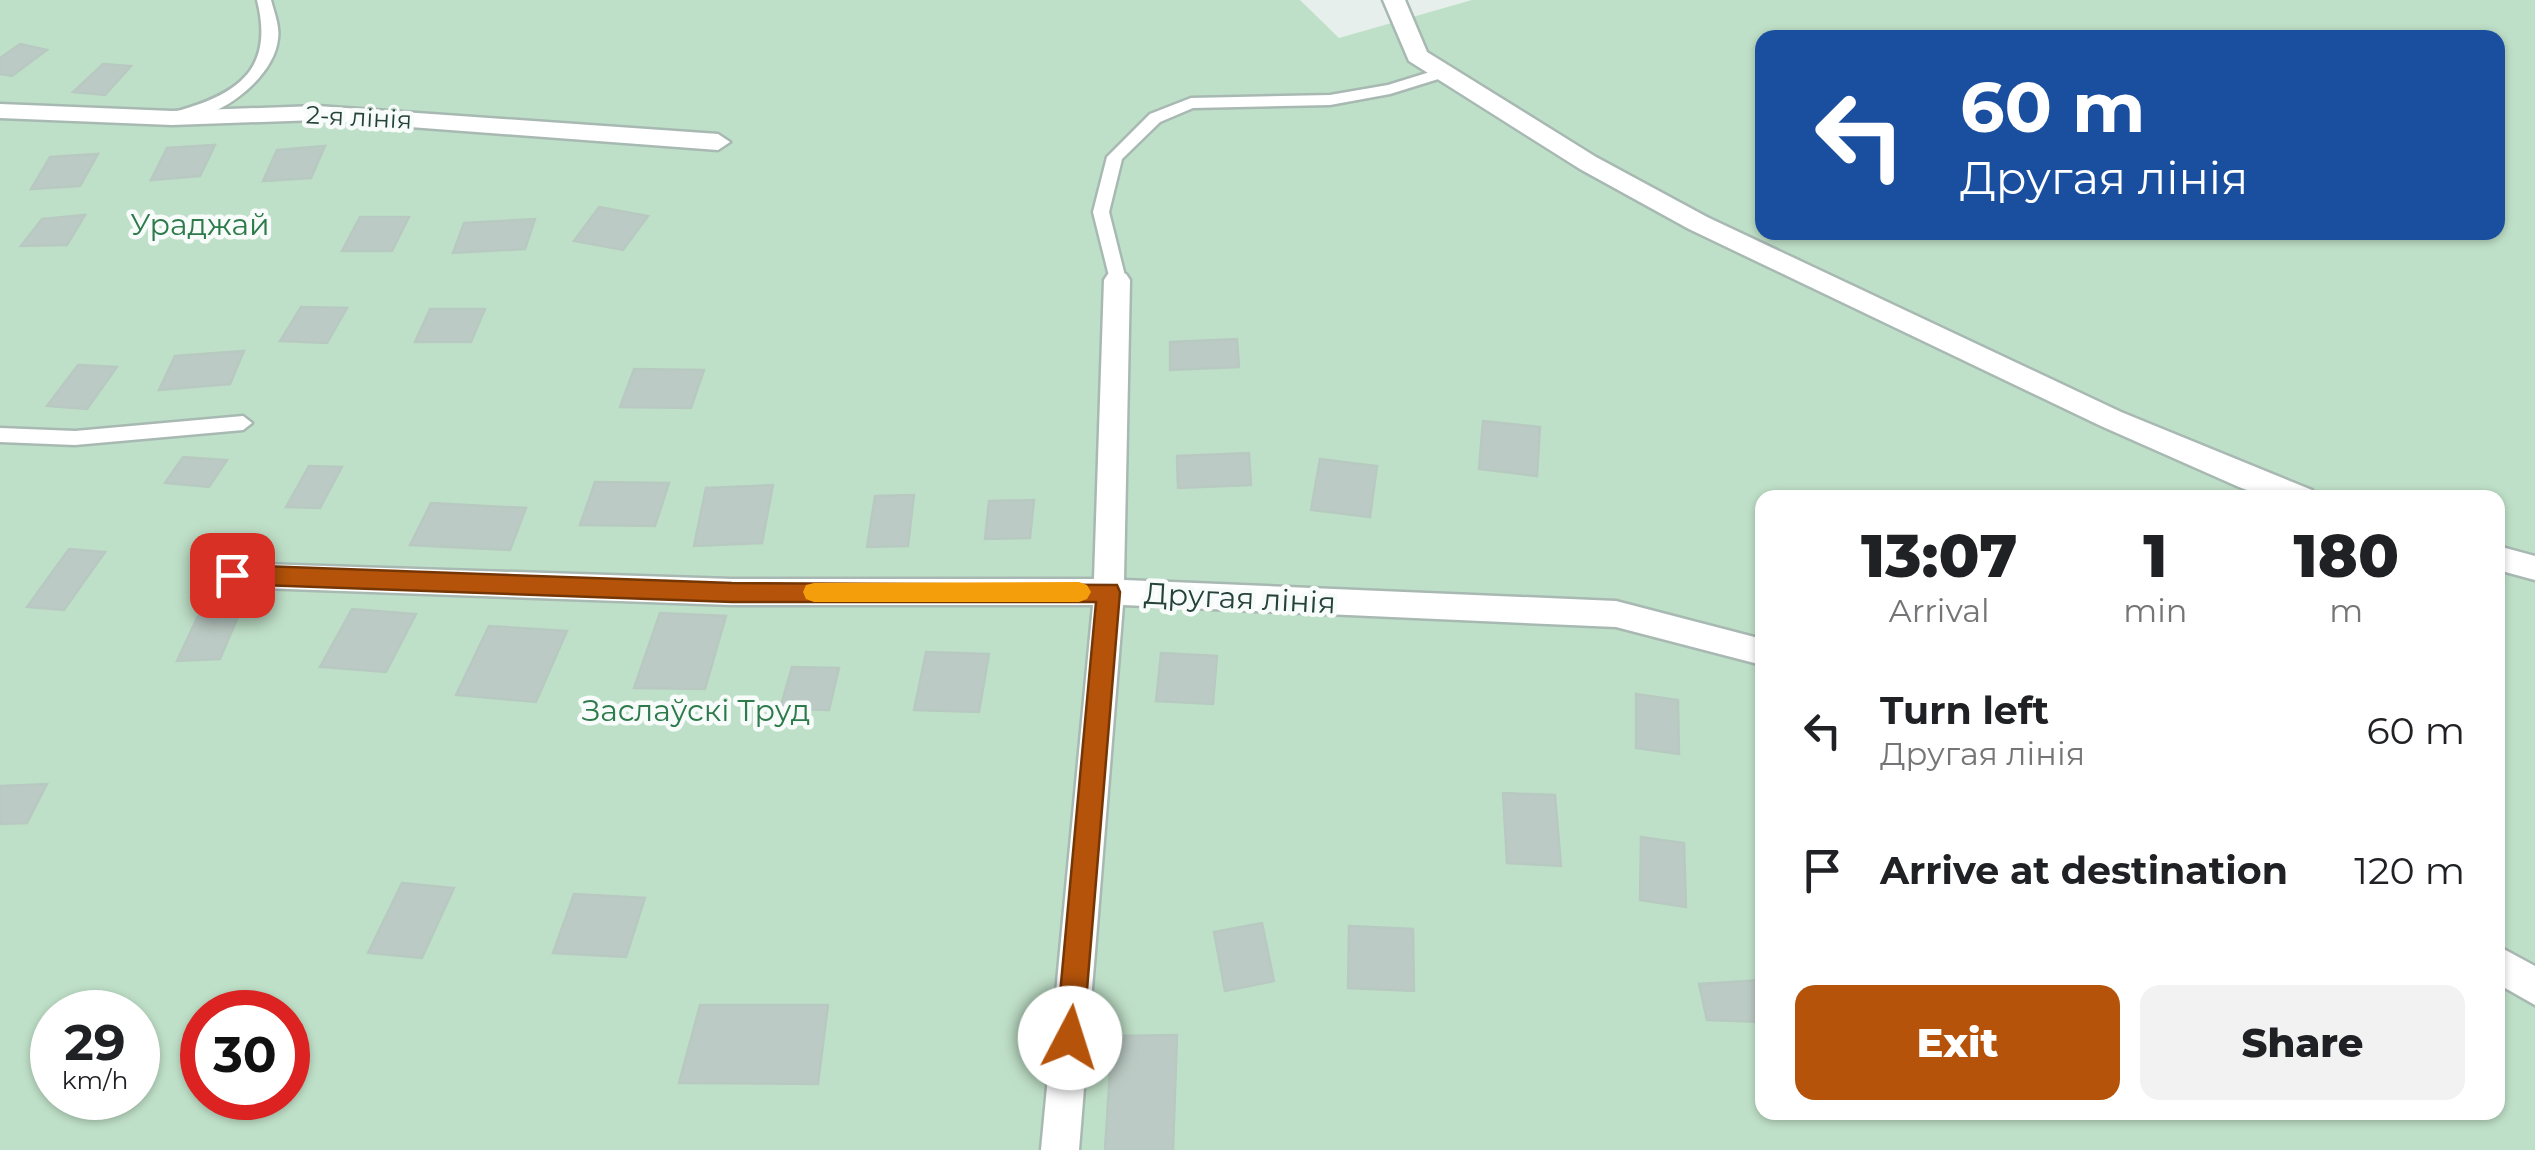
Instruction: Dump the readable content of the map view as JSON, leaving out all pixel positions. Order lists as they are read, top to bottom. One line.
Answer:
{"streets":{"street":["2-я лінія","Другая лінія"]},"parks":["Ураджай","Заслаўскі Труд"],"page":{"turn":["60 m","Другая лінія"],"eta":["13:07","Arrival","1","min","180","m"],"list":[{"name":"Turn left","note":"Другая лінія","value":"60 m"},{"name":"Arrive at destination","value":"120 m"}],"buttons":["Exit","Share"],"speed":"29 km/h","limit":"30"}}
